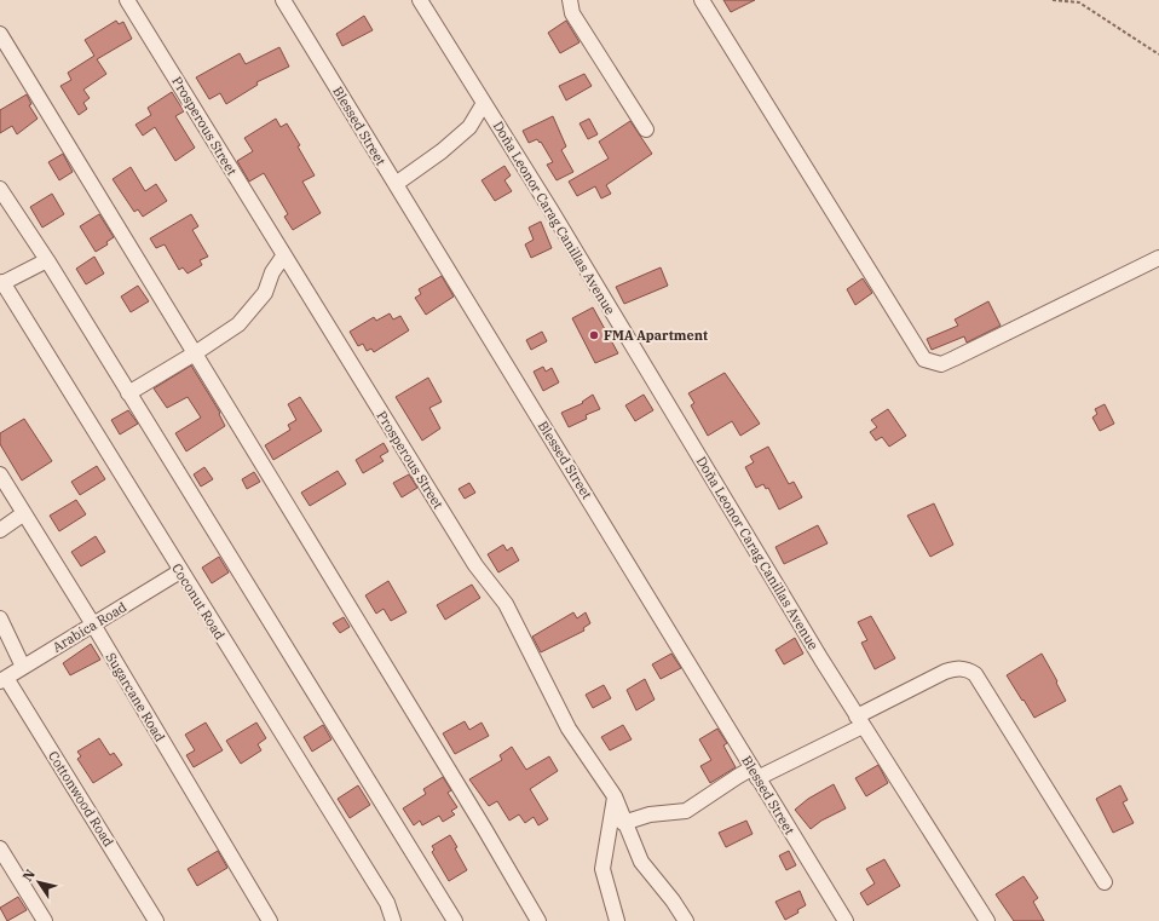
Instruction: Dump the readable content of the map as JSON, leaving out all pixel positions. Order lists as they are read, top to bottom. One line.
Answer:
{"streets":{"street":["Prosperous Street","Blessed Street","Doña Leonor Carag Canillas Avenue","Coconut Road","Arabica Road","Sugarcane Road","Cottonwood Road"]},"crossings":[["Coconut Road","Arabica Road"],["Arabica Road","Sugarcane Road"],["Arabica Road","Cottonwood Road"]],"places":["FMA Apartment"],"north":"top left"}
